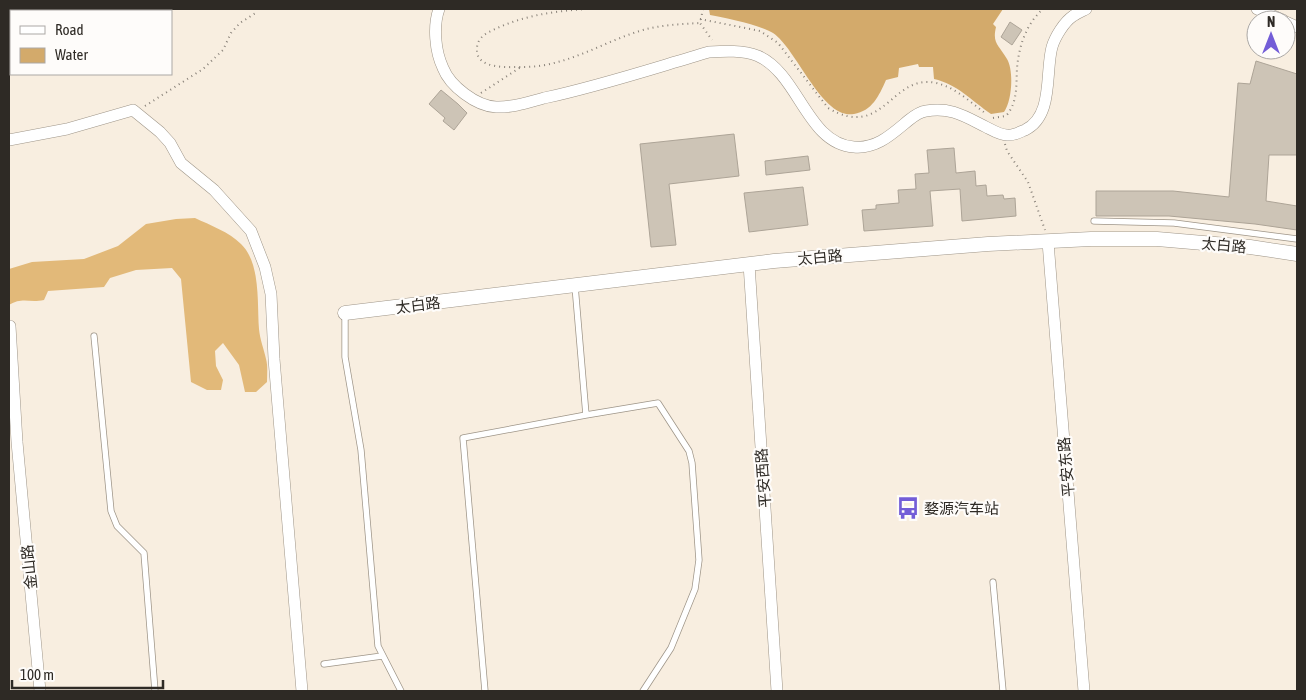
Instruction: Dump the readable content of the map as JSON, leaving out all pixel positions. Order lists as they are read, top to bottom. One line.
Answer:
{"streets":{"street":["太白路","平安东路","平安西路","金山路"]},"crossings":[["太白路","平安东路"],["太白路","平安西路"]],"places":{"bus stop":["婺源汽车站"]},"legend":["Road","Water"],"scale_bar":"100 m","north":"top"}
